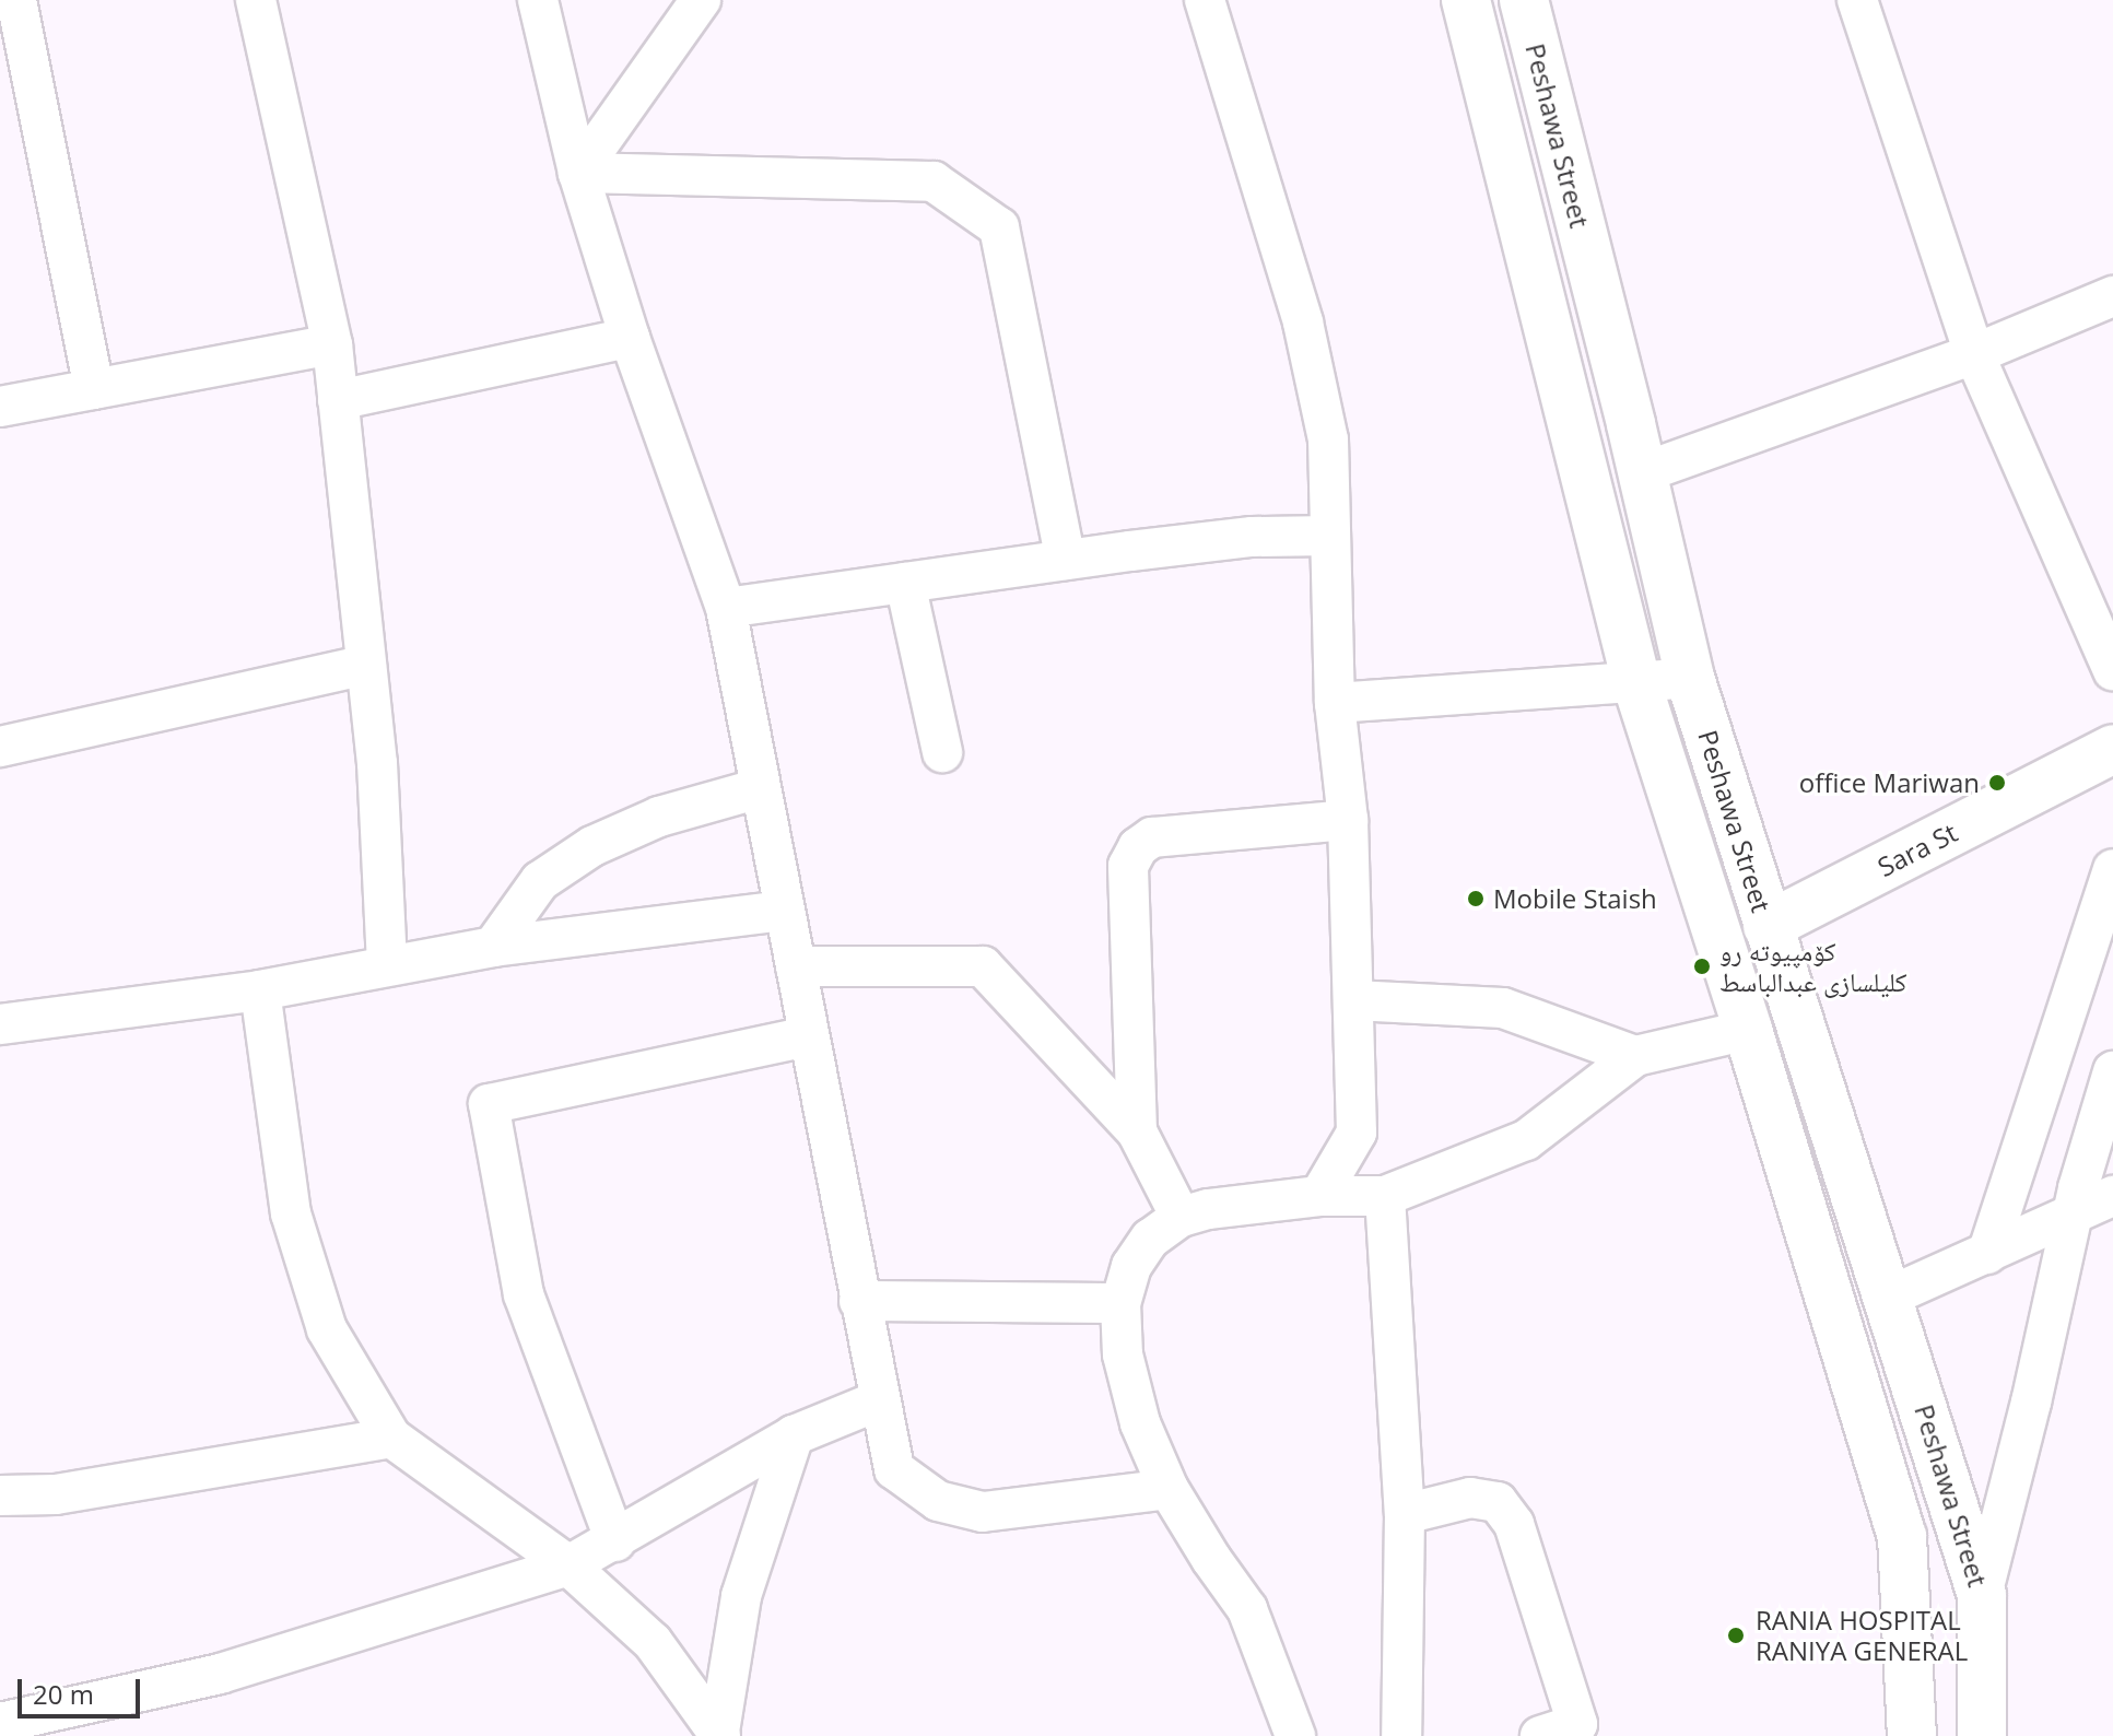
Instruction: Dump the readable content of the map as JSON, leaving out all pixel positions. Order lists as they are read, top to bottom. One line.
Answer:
{"streets":{"main road":["Peshawa Street","Sara St"]},"crossings":[["Peshawa Street","Sara St"]],"places":["office Mariwan","Mobile Staish","کۆمپیوته رو کلیلسازی عبدالباسط","RANIA HOSPITAL RANIYA GENERAL"],"scale_bar":"20 m"}
